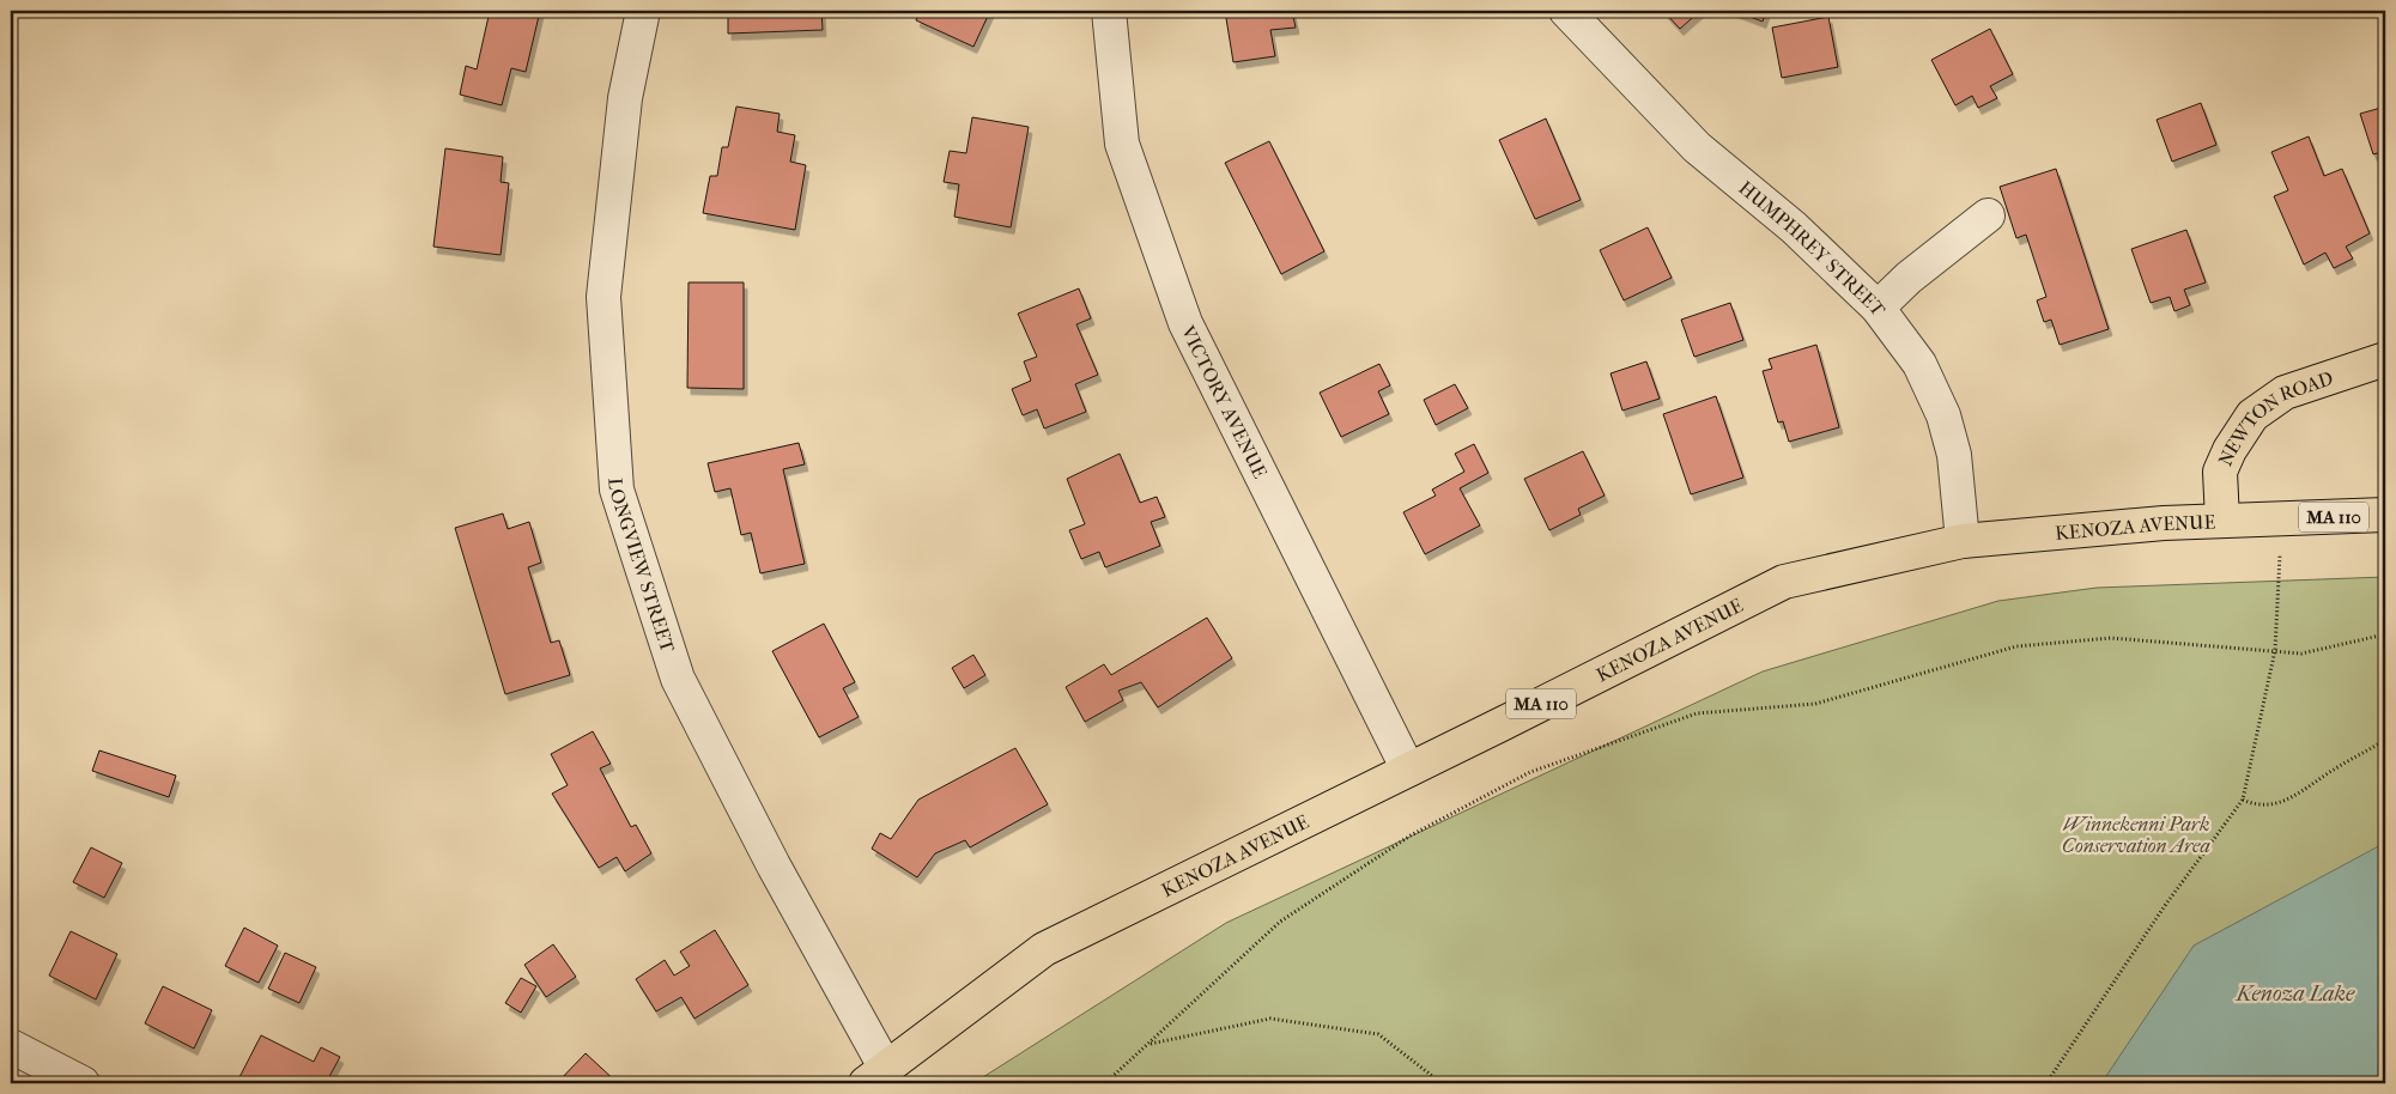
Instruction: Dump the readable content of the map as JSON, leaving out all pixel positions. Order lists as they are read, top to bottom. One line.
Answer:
{"streets":{"main road":["NEWTON ROAD","MA 110","KENOZA AVENUE"],"street":["HUMPHREY STREET","VICTORY AVENUE","LONGVIEW STREET"]},"crossings":[["HUMPHREY STREET","KENOZA AVENUE"],["VICTORY AVENUE","KENOZA AVENUE"],["NEWTON ROAD","KENOZA AVENUE"],["MA 110","KENOZA AVENUE"],["KENOZA AVENUE","LONGVIEW STREET"]],"water":["Kenoza Lake"],"parks":["Winnekenni Park Conservation Area"]}
